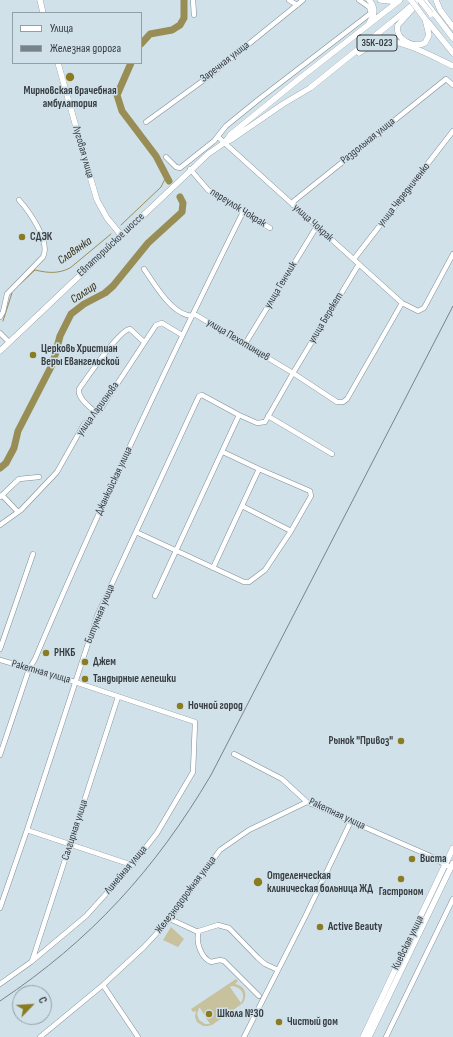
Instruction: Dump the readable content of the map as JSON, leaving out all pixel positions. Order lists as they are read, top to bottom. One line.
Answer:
{"streets":{"main road":["35К-023","Луговая улица","Евпаторийское шоссе","Киевская улица"],"street":["Заречная улица","Раздольная улица","улица Чередниченко","переулок Чокрак","улица Чокрак","улица Генчлик","улица Берекет","улица Пехотинцев","улица Ларионова","Джанкойская улица","Битумная улица","Ракетная улица","Салгирная улица","Линейная улица","Железнодорожная улица"]},"crossings":[["35К-023","Евпаторийское шоссе"],["Раздольная улица","улица Чокрак"],["Луговая улица","Евпаторийское шоссе"],["улица Чередниченко","улица Чокрак"],["переулок Чокрак","Евпаторийское шоссе"],["переулок Чокрак","Джанкойская улица"],["улица Чокрак","Евпаторийское шоссе"],["улица Чокрак","улица Генчлик"],["улица Чокрак","улица Берекет"],["улица Чокрак","улица Пехотинцев"],["улица Генчлик","улица Пехотинцев"],["улица Берекет","улица Пехотинцев"],["улица Берекет","Битумная улица"],["улица Пехотинцев","Джанкойская улица"],["улица Ларионова","Джанкойская улица"],["Джанкойская улица","Ракетная улица"],["Битумная улица","Ракетная улица"],["Ракетная улица","Салгирная улица"],["Ракетная улица","Линейная улица"],["Ракетная улица","Железнодорожная улица"],["Ракетная улица","Киевская улица"],["Салгирная улица","Линейная улица"]],"water":["Славянка","Салгир"],"places":["Мирновская врачебная амбулатория","СДЭК","Церковь Христиан Веры Евангельской","РНКБ","Джем","Тандырные лепешки","Ночной город","Рынок \"Привоз\"","Виста","Гастроном","Отделенческая клиническая больница ЖД","Active Beauty","Школа №30","Чистый дом"],"legend":["Улица","Железная дорога"],"north":"top right"}
